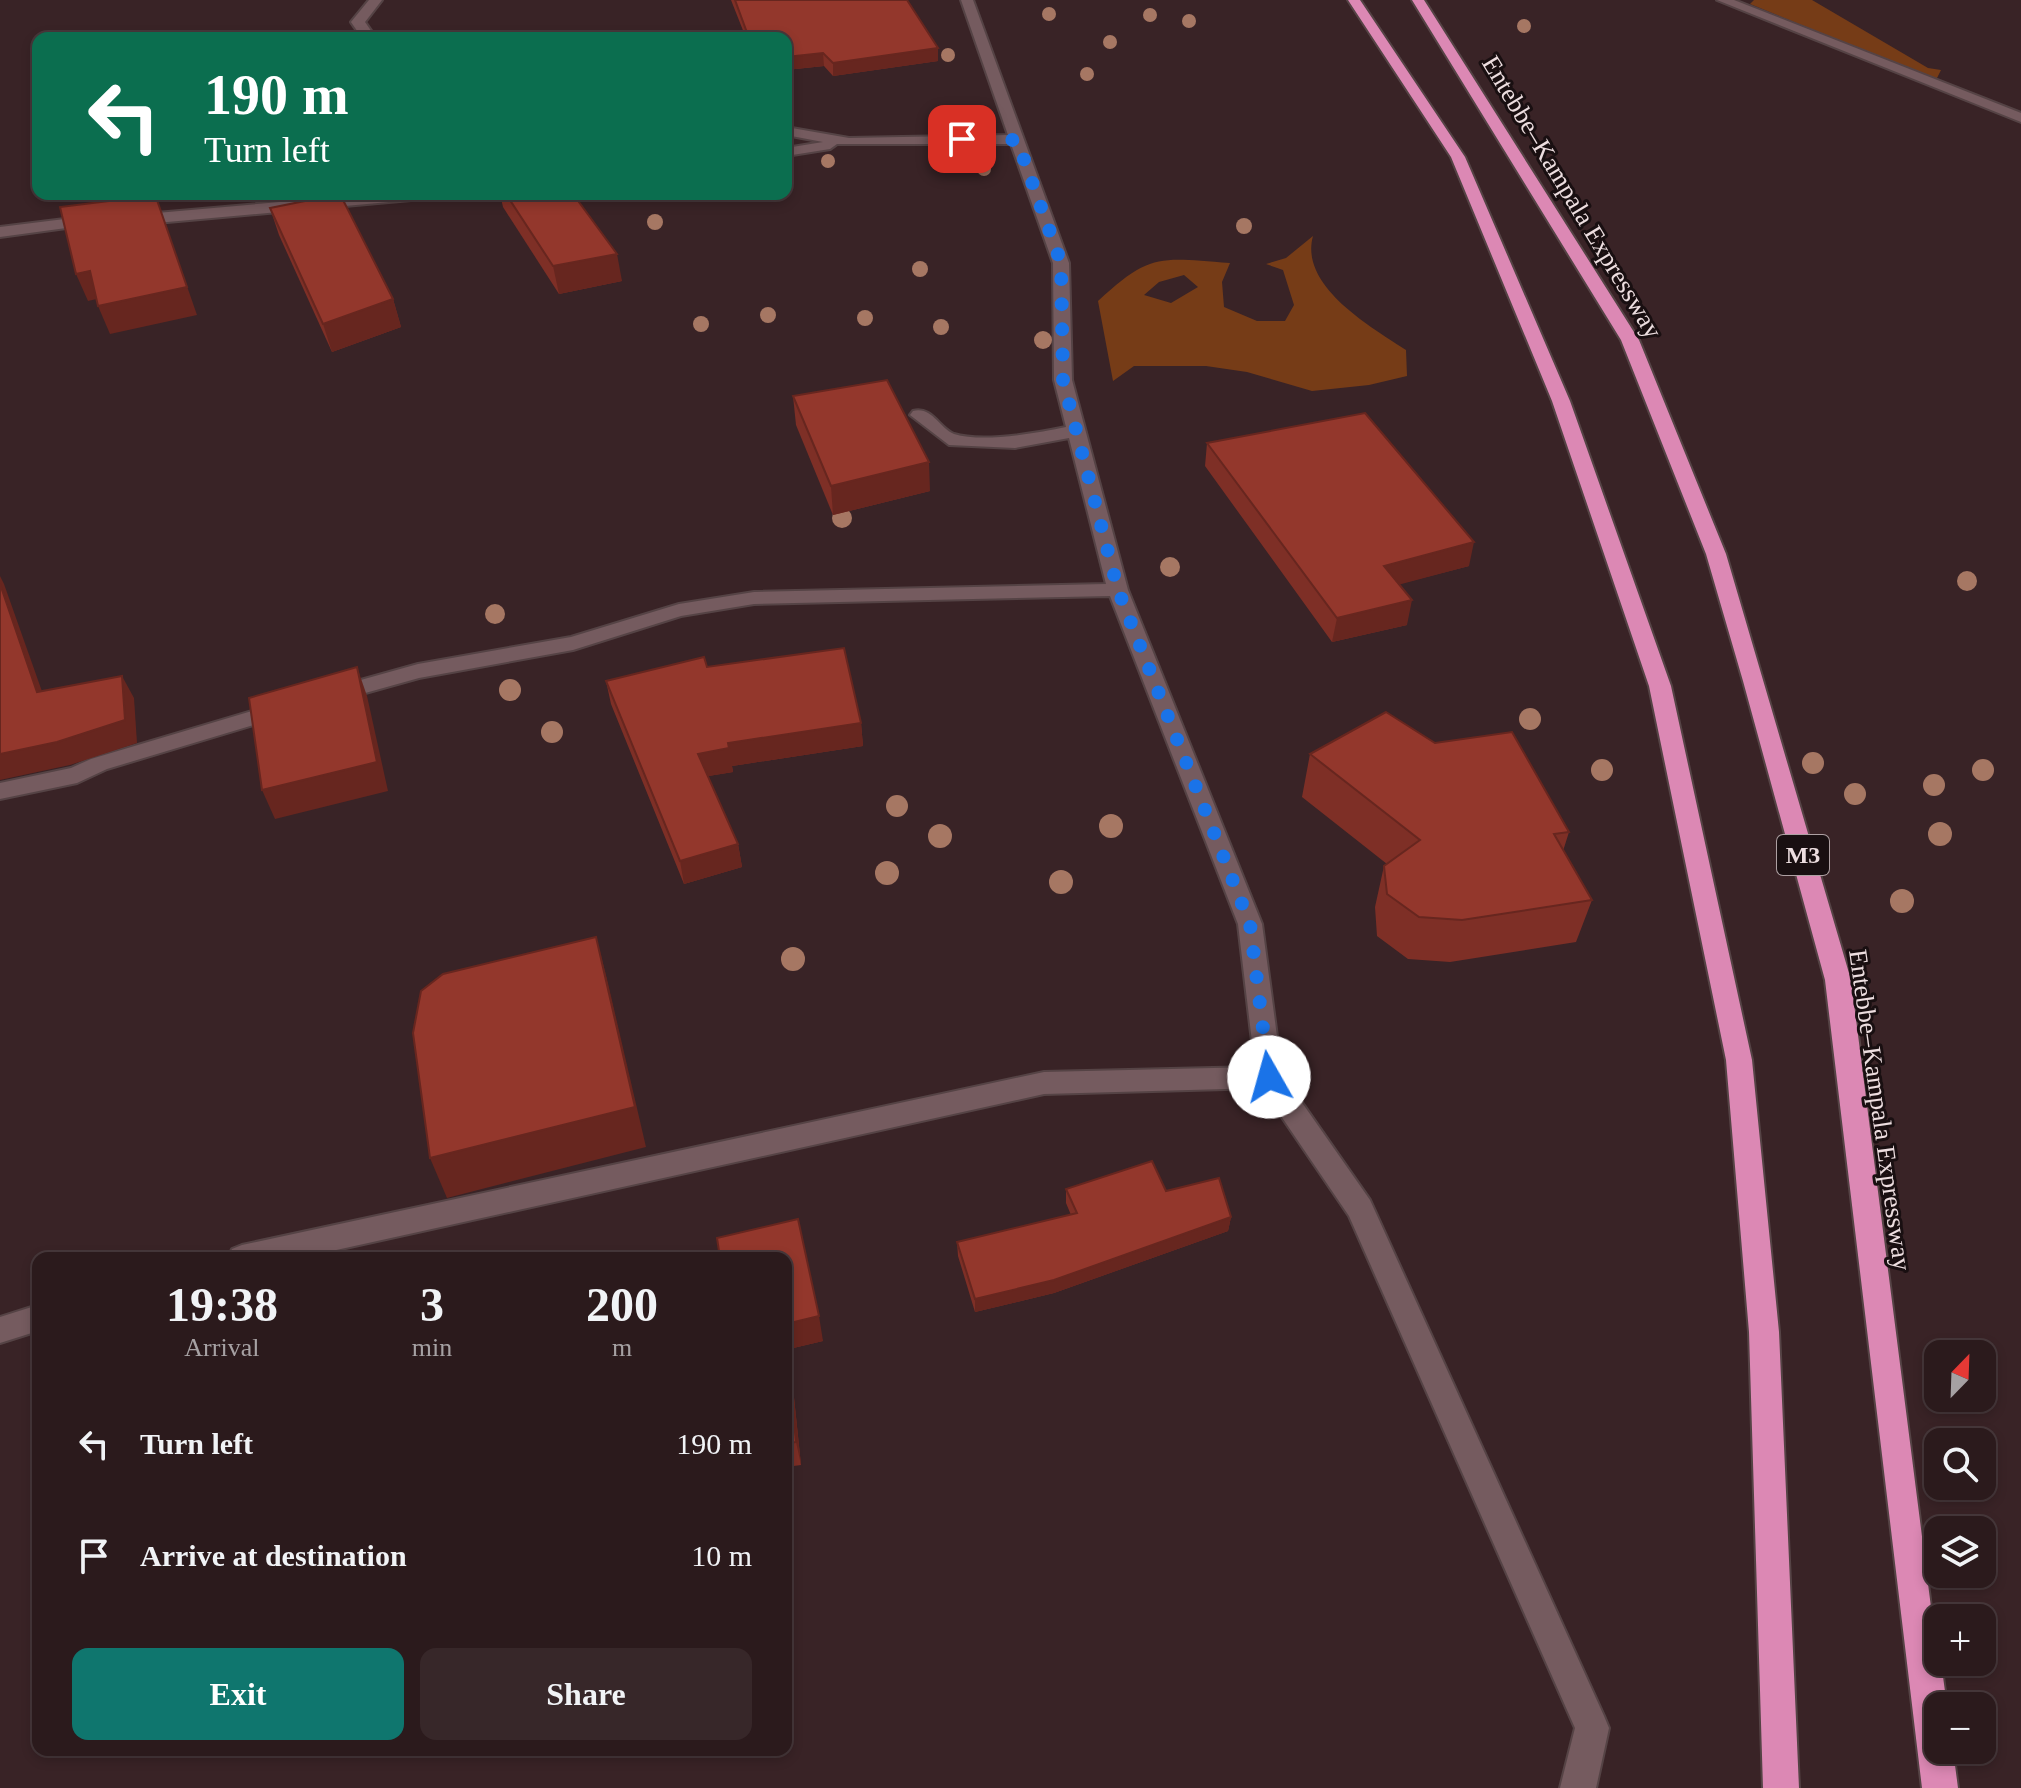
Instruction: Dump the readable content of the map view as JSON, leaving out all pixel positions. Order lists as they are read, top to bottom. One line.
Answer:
{"streets":{"highway":["Entebbe–Kampala Expressway","M3"]},"north":"top right","page":{"turn":["190 m","Turn left"],"eta":["19:38","Arrival","3","min","200","m"],"map_buttons":["+","−"],"list":[{"name":"Turn left","value":"190 m"},{"name":"Arrive at destination","value":"10 m"}],"buttons":["Exit","Share"]}}
